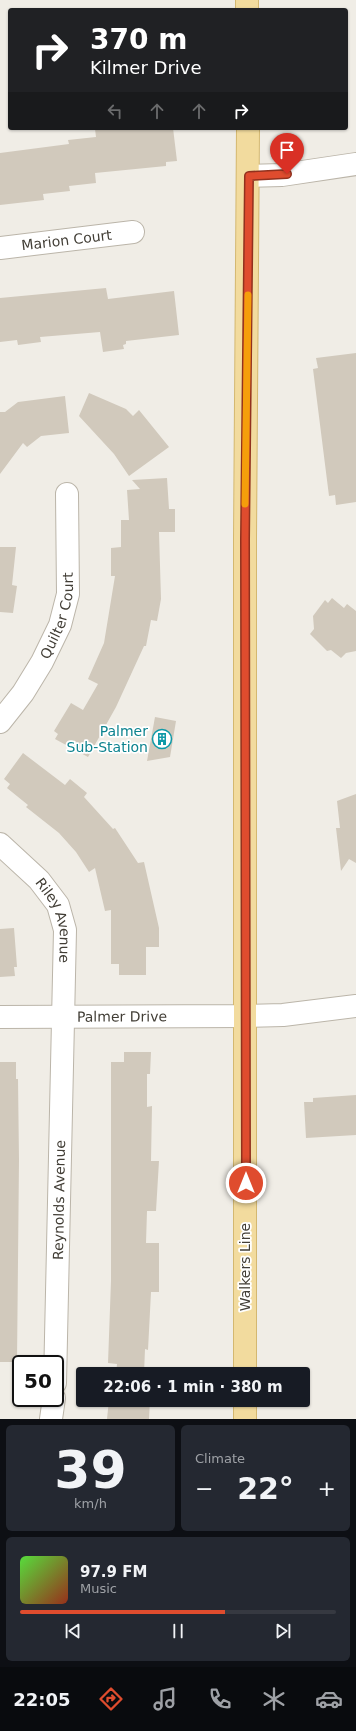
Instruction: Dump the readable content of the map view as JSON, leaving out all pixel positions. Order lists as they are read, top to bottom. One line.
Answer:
{"streets":{"main road":["Walkers Line"],"street":["Marion Court","Quilter Court","Riley Avenue","Palmer Drive","Reynolds Avenue"]},"crossings":[["Riley Avenue","Palmer Drive"],["Riley Avenue","Reynolds Avenue"],["Palmer Drive","Reynolds Avenue"],["Palmer Drive","Walkers Line"]],"places":{"building":["Palmer Sub-Station"]},"page":{"turn":["370 m","Kilmer Drive"],"limit":"50","trip":"22:06 · 1 min · 380 m","tile":[["39","km/h"],"Climate"],"heat":["−","22°","+"],"song":["97.9 FM","Music"],"tabs":"22:05"}}
